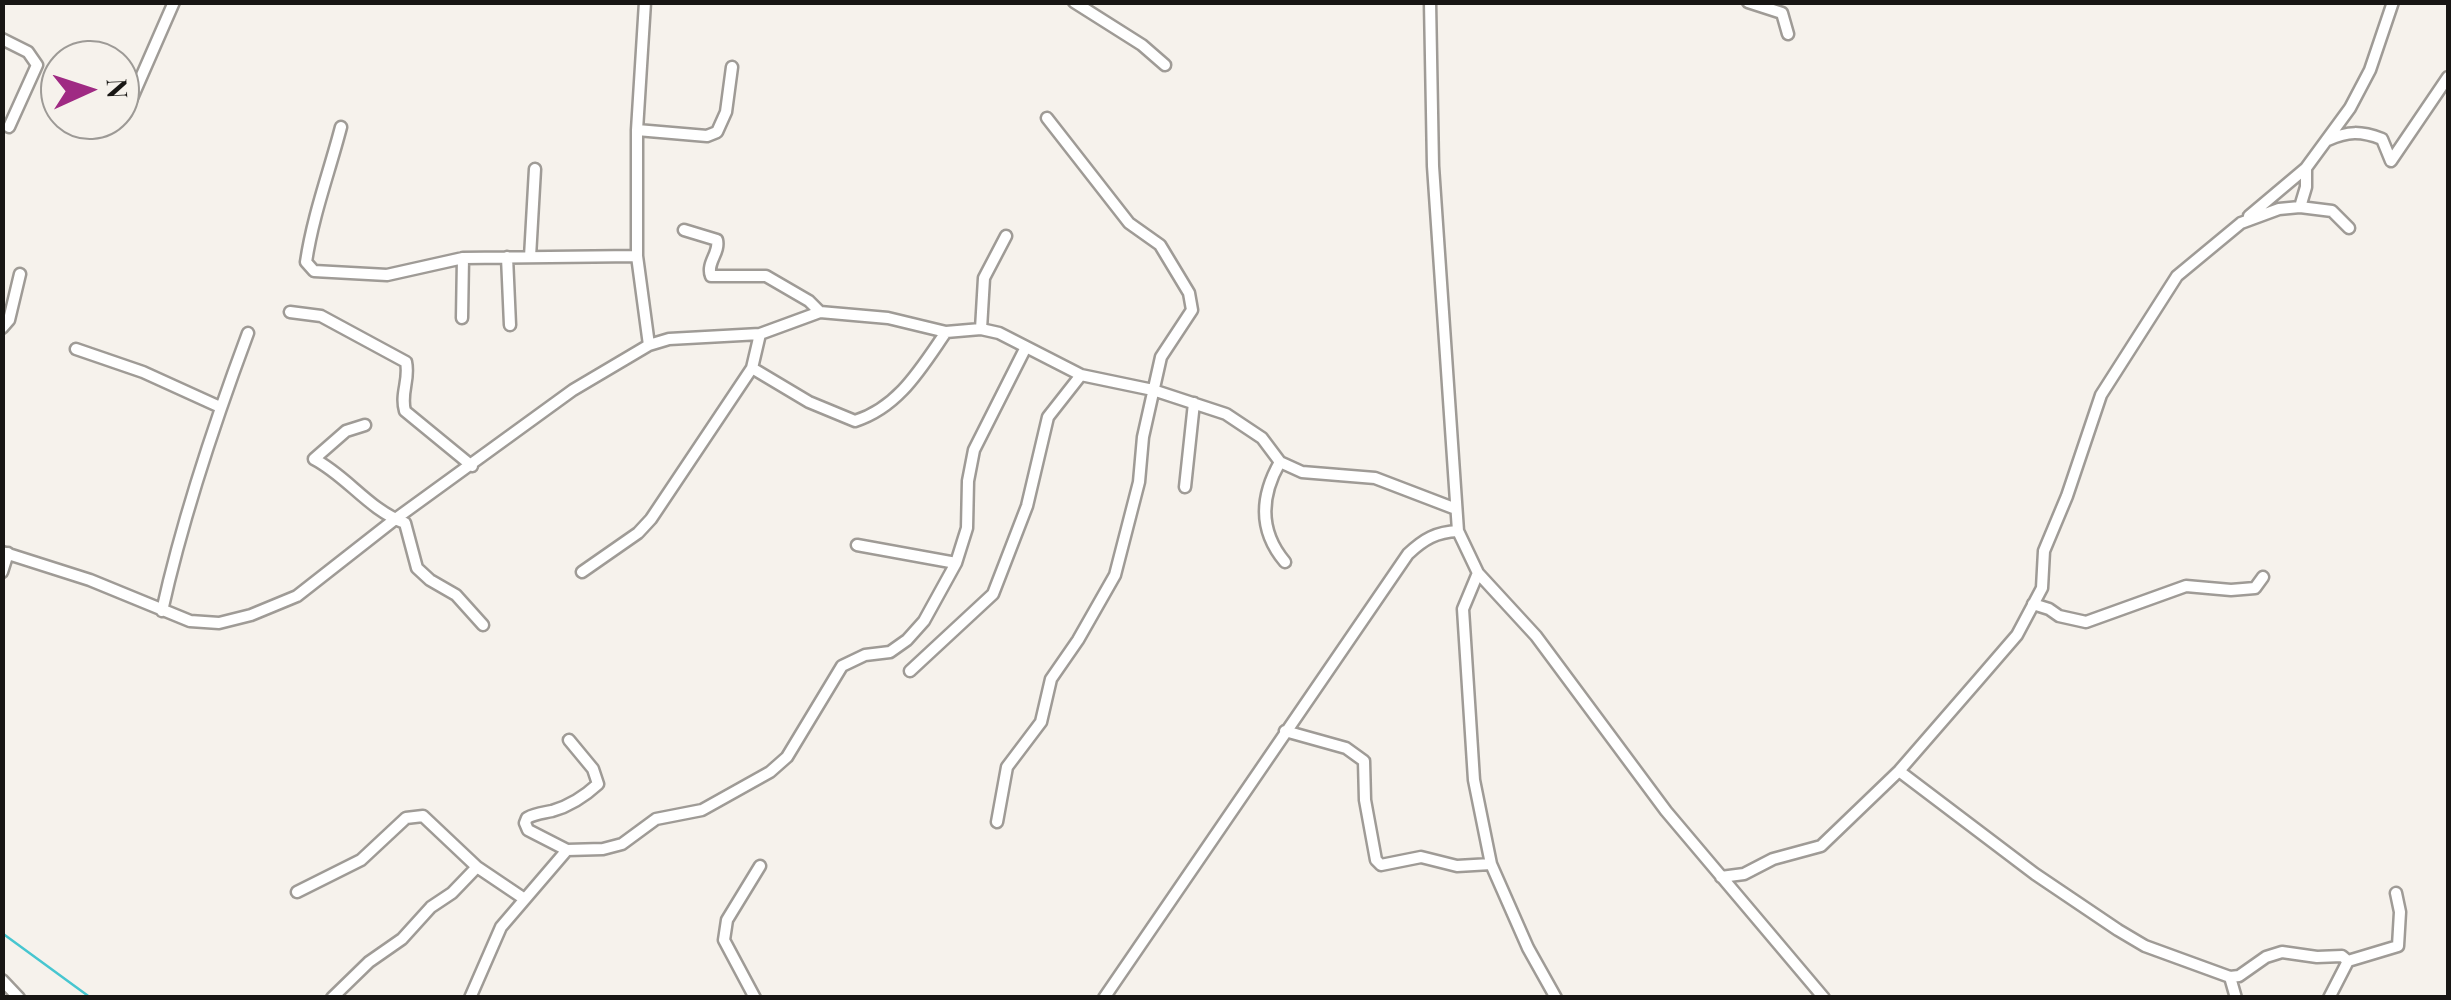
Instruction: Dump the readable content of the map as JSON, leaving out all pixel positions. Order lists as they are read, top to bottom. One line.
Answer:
{"north":"right"}
